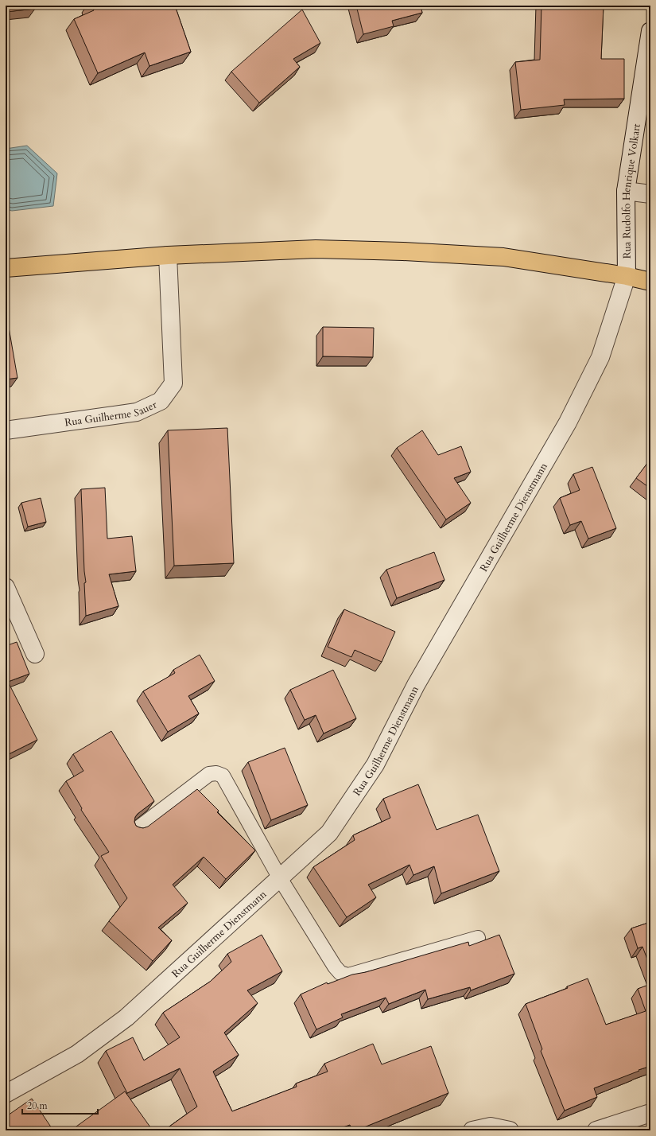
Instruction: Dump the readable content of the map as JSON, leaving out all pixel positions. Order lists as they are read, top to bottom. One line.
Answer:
{"streets":{"street":["Rua Rudolfo Henrique Volkart","Rua Guilherme Sauer","Rua Guilherme Dienstmann"]},"crossings":[["Rua Rudolfo Henrique Volkart","Rua Guilherme Dienstmann"]],"scale_bar":"20 m"}
